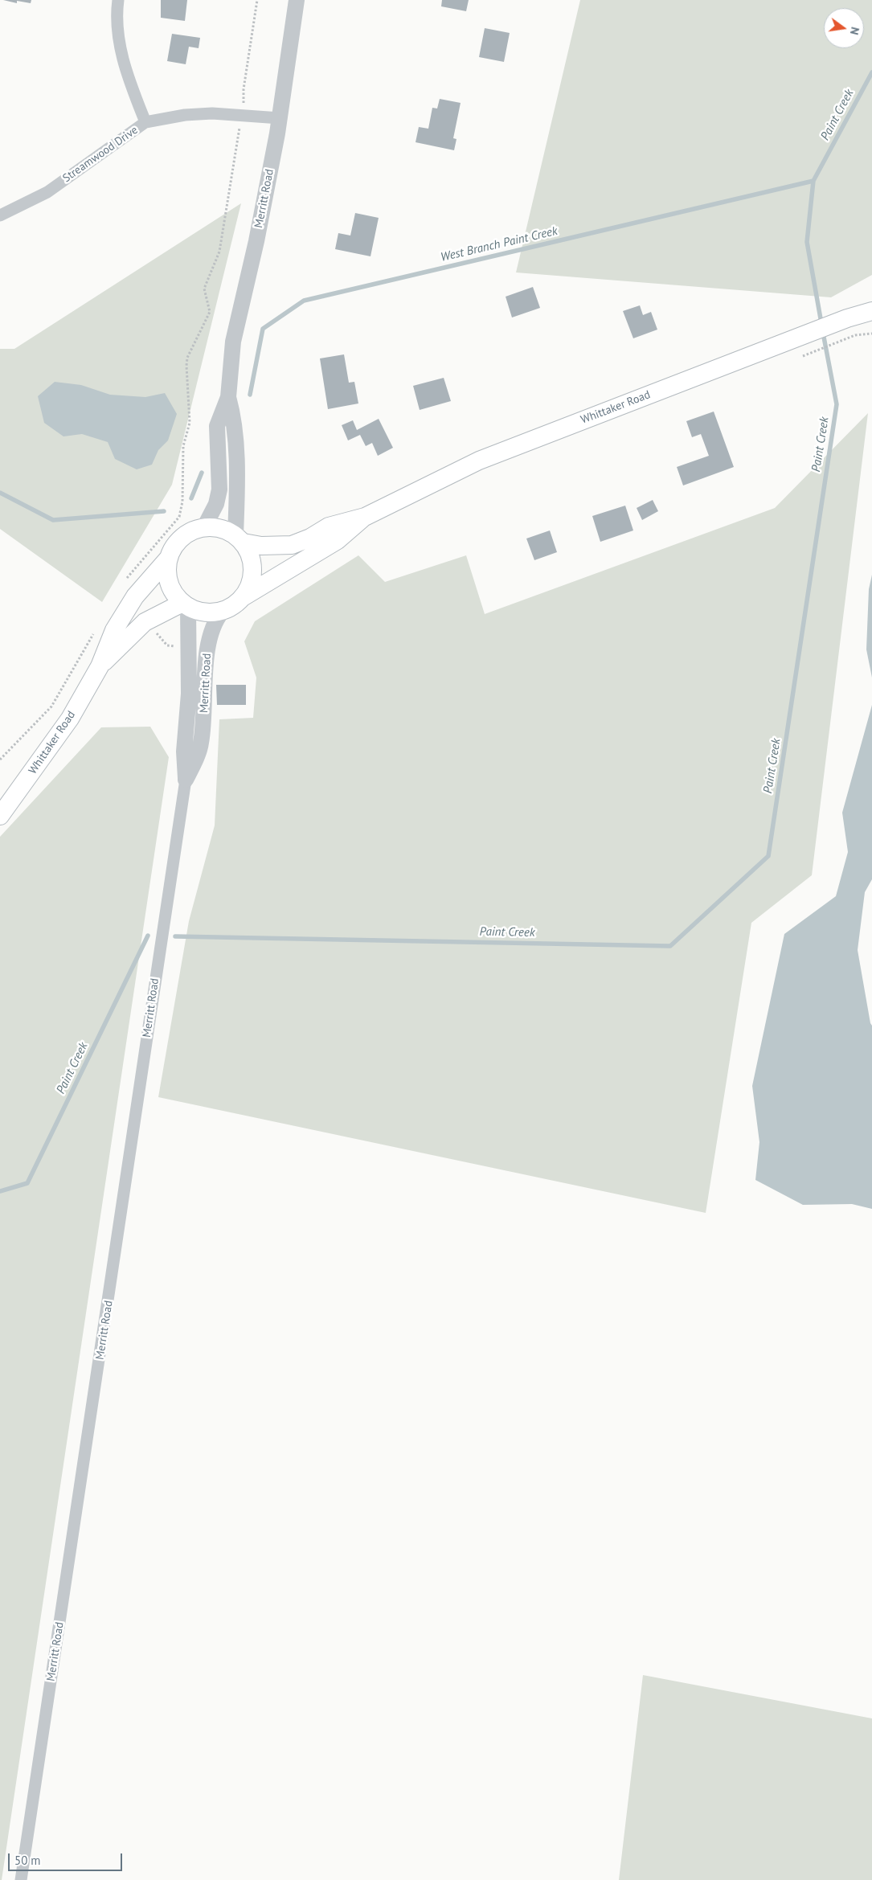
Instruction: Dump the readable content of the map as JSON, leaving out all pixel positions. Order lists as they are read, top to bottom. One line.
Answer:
{"streets":{"main road":["Whittaker Road"],"street":["Streamwood Drive","Merritt Road"]},"crossings":[["Streamwood Drive","Merritt Road"],["Merritt Road","Whittaker Road"]],"water":["Paint Creek","West Branch Paint Creek"],"scale_bar":"50 m","north":"right"}
